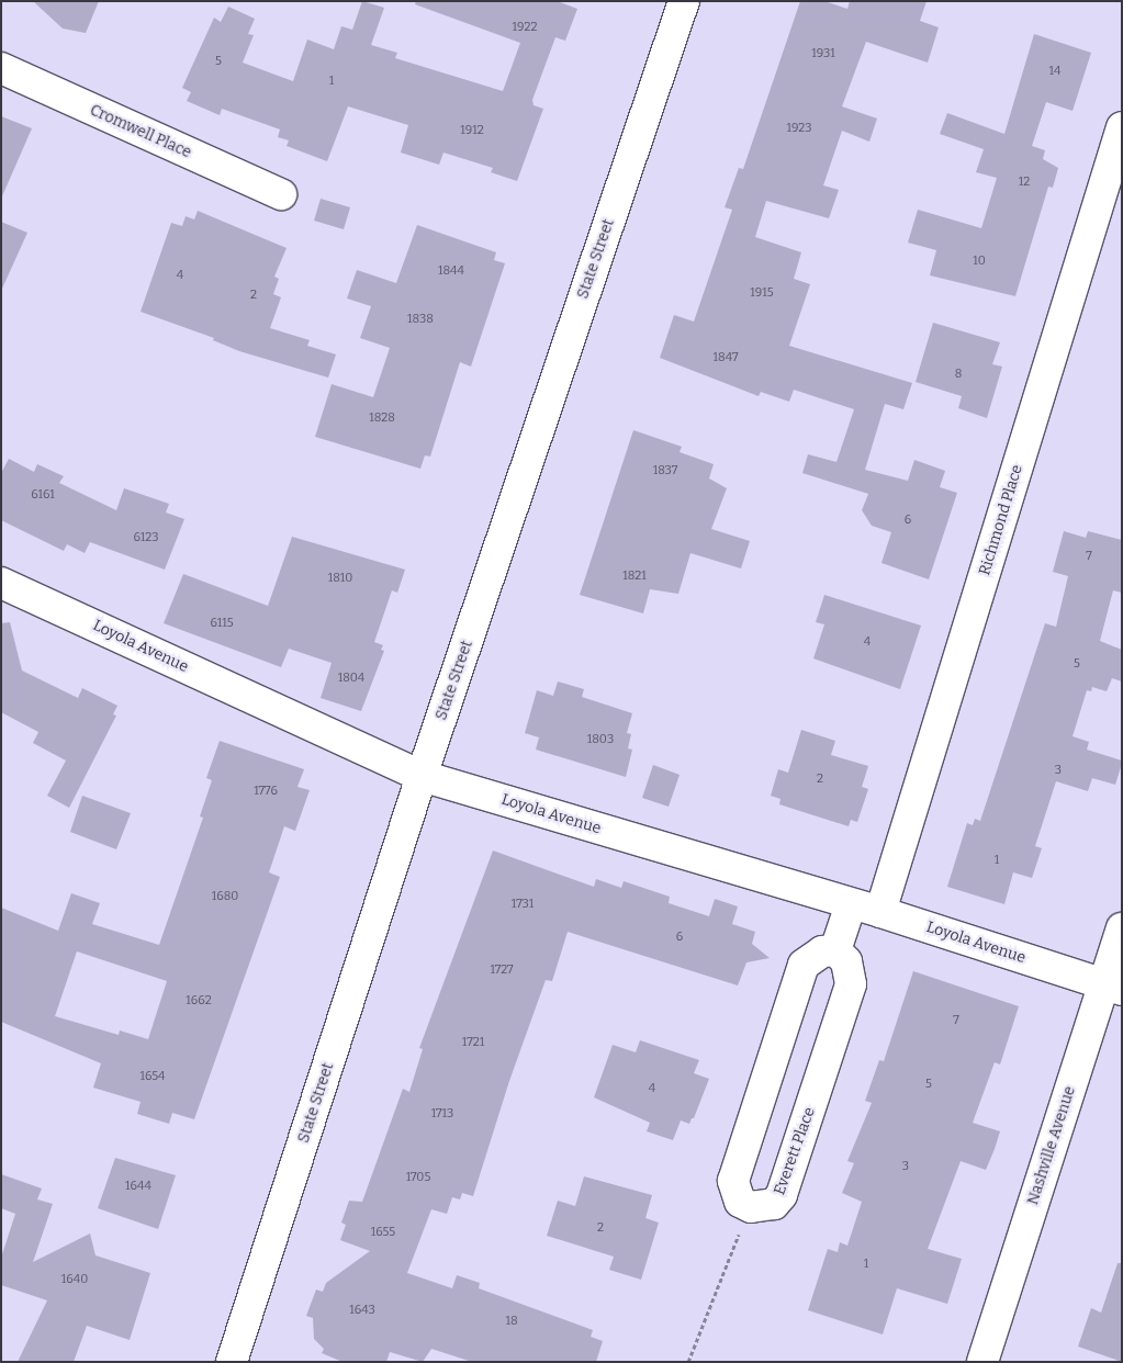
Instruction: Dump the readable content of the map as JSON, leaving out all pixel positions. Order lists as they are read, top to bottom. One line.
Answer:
{"streets":{"street":["Cromwell Place","State Street","Richmond Place","Loyola Avenue","Nashville Avenue","Everett Place"]},"crossings":[["State Street","Loyola Avenue"],["Richmond Place","Loyola Avenue"],["Loyola Avenue","Nashville Avenue"]],"house_numbers":["1922","1931","5","14","1","1923","1912","12","10","1844","4","1915","2","1838","1847","8","1828","1837","6161","6","6123","7","1821","1810","6115","4","5","1804","1803","3","2","1776","1","1680","1731","6","1727","1662","7","1721","1654","5","4","1713","3","1705","1644","2","1655","1","1640","1643","18"]}
